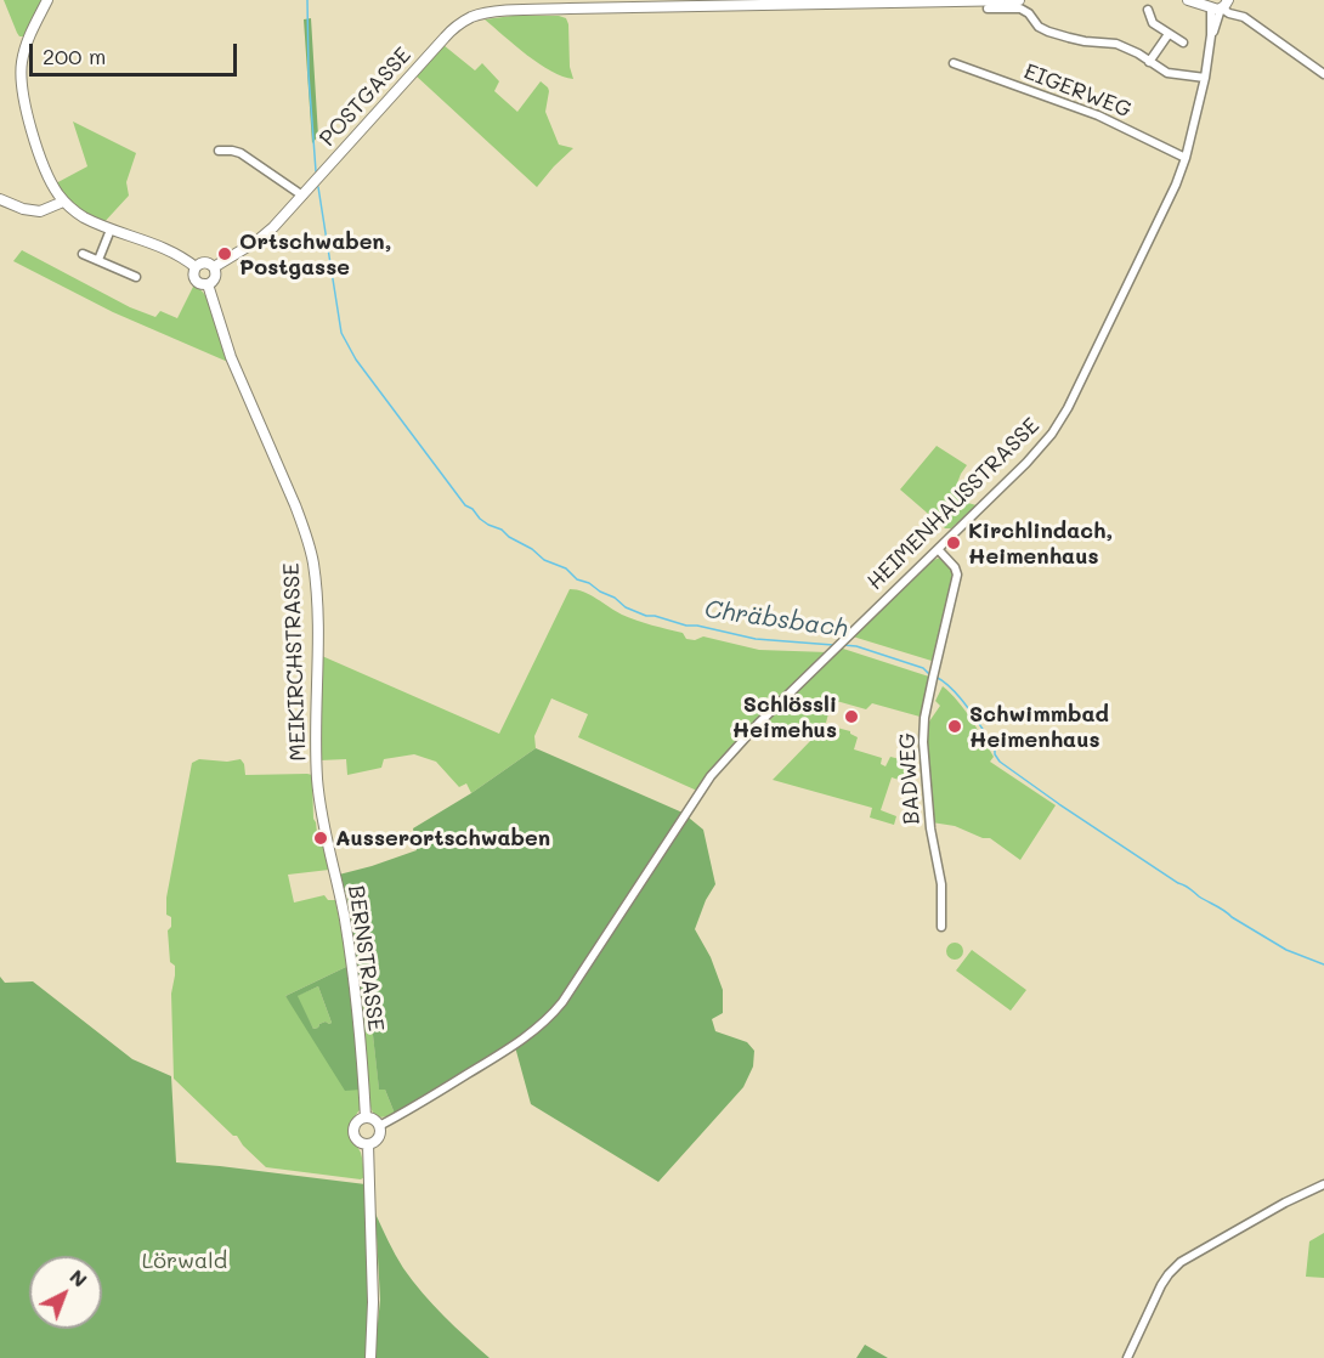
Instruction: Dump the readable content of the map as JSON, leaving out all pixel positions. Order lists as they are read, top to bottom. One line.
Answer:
{"streets":{"main road":["POSTGASSE","MEIKIRCHSTRASSE","BERNSTRASSE"],"street":["EIGERWEG","HEIMENHAUSSTRASSE","BADWEG"]},"crossings":[["EIGERWEG","HEIMENHAUSSTRASSE"],["POSTGASSE","MEIKIRCHSTRASSE"],["HEIMENHAUSSTRASSE","BADWEG"],["HEIMENHAUSSTRASSE","BERNSTRASSE"],["MEIKIRCHSTRASSE","BERNSTRASSE"]],"water":["Chräbsbach"],"parks":["Lörwald"],"places":["Ortschwaben, Postgasse","Kirchlindach, Heimenhaus","Schlössli Heimehus","Schwimmbad Heimenhaus","Ausserortschwaben"],"scale_bar":"200 m","north":"top right"}
